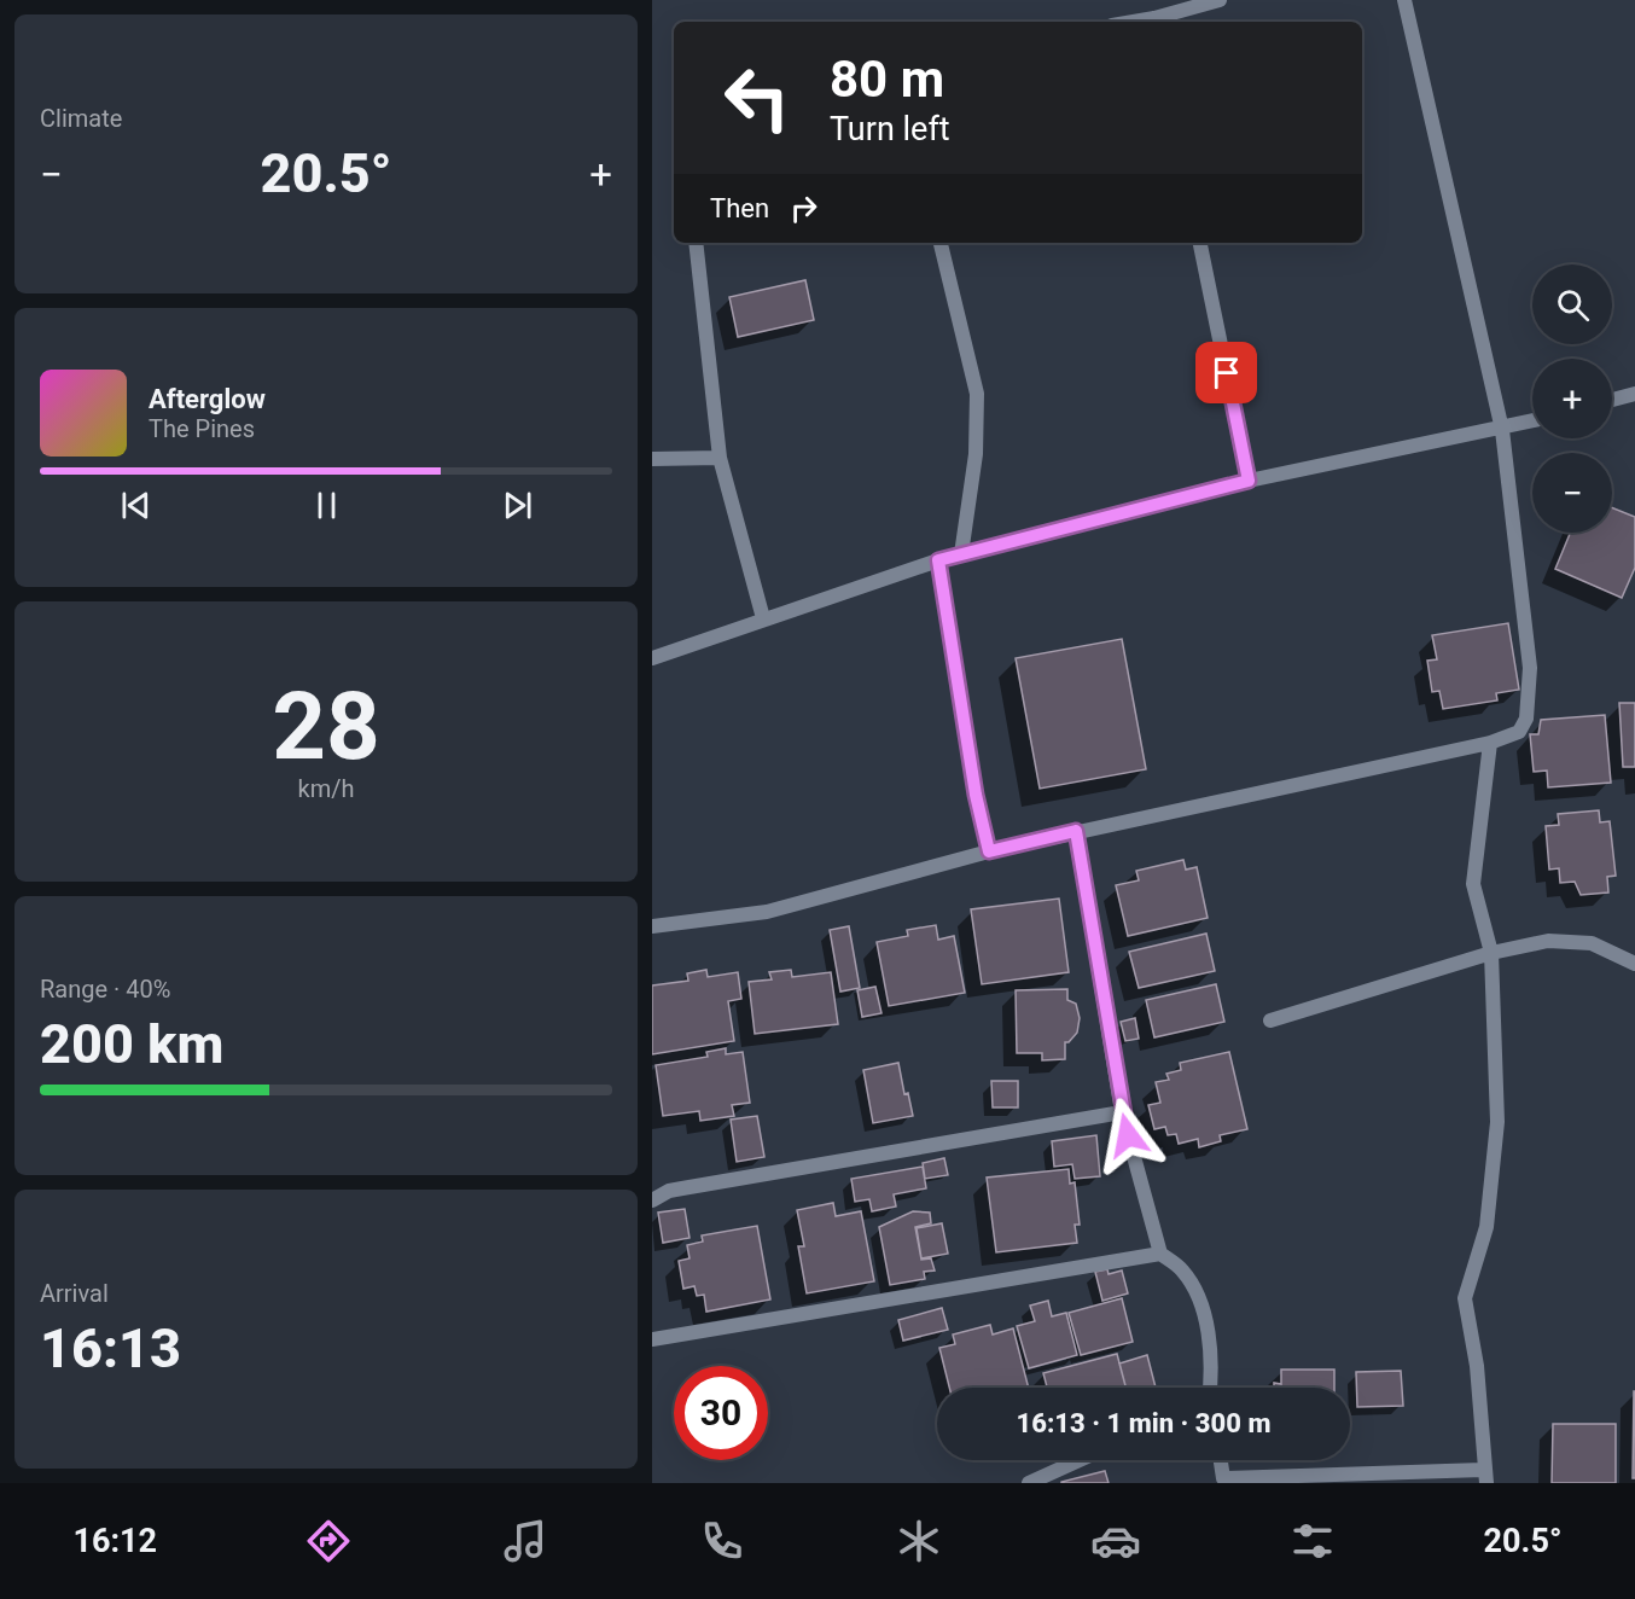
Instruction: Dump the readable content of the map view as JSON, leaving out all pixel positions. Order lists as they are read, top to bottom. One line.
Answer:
{"page":{"tile":["Climate",["28","km/h"],["Range · 40%","200 km"],["Arrival","16:13"]],"turn":["80 m","Turn left"],"heat":["−","20.5°","+"],"then":"Then","map_buttons":["+","−"],"song":["Afterglow","The Pines"],"limit":"30","trip":"16:13 · 1 min · 300 m","tabs":["16:12","20.5°"]}}
